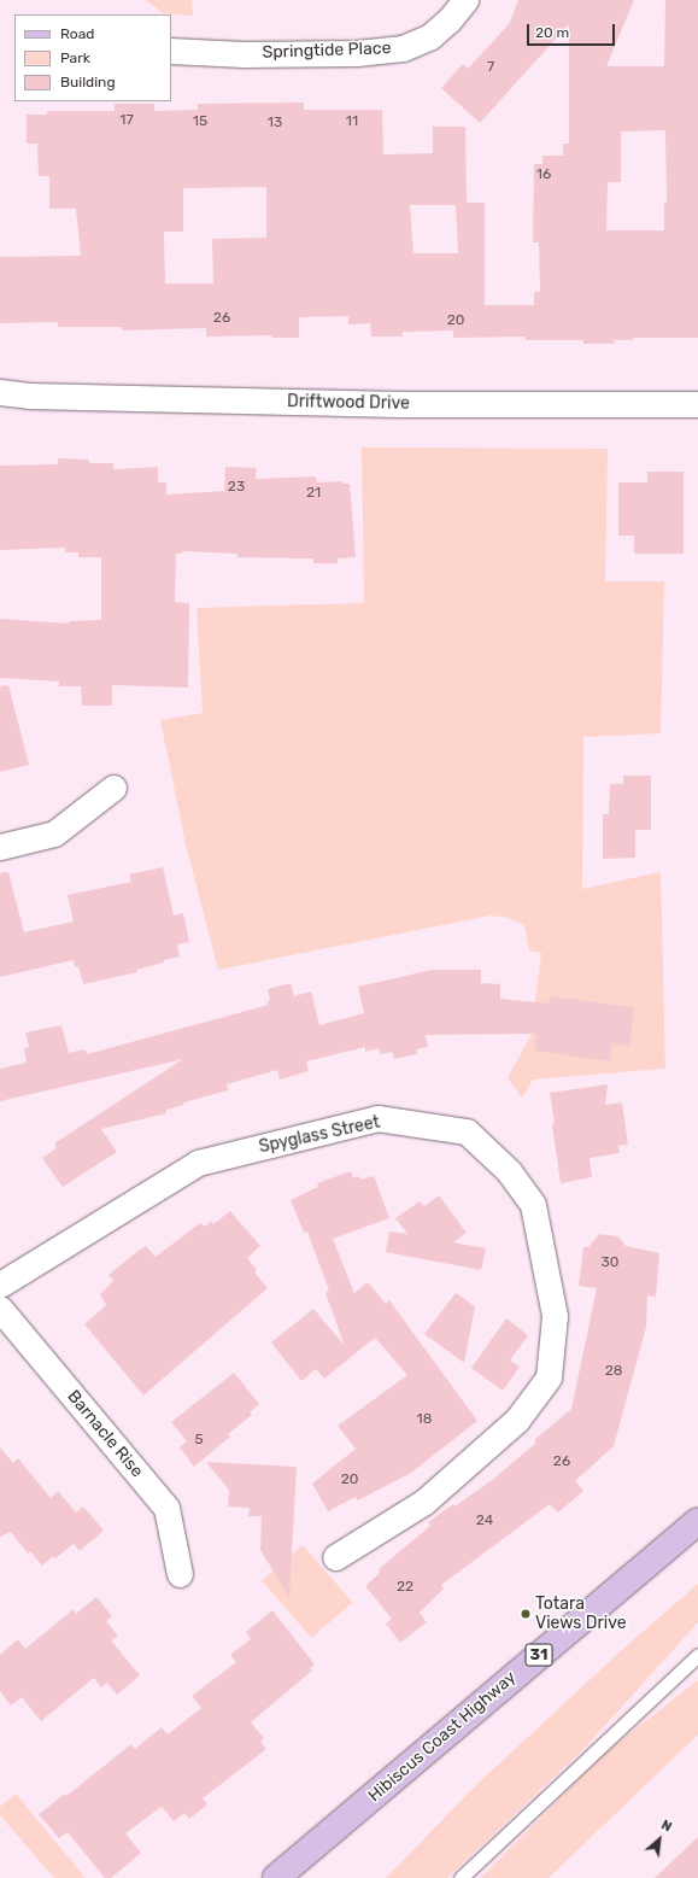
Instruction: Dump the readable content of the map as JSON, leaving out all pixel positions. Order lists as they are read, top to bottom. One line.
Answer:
{"streets":{"main road":["31","Hibiscus Coast Highway"],"street":["Springtide Place","Driftwood Drive","Spyglass Street","Barnacle Rise"]},"places":["Totara Views Drive"],"house_numbers":["7","17","15","11","13","16","26","20","23","21","30","28","18","5","26","20","24","22"],"legend":["Road","Park","Building"],"scale_bar":"20 m","north":"top right"}
